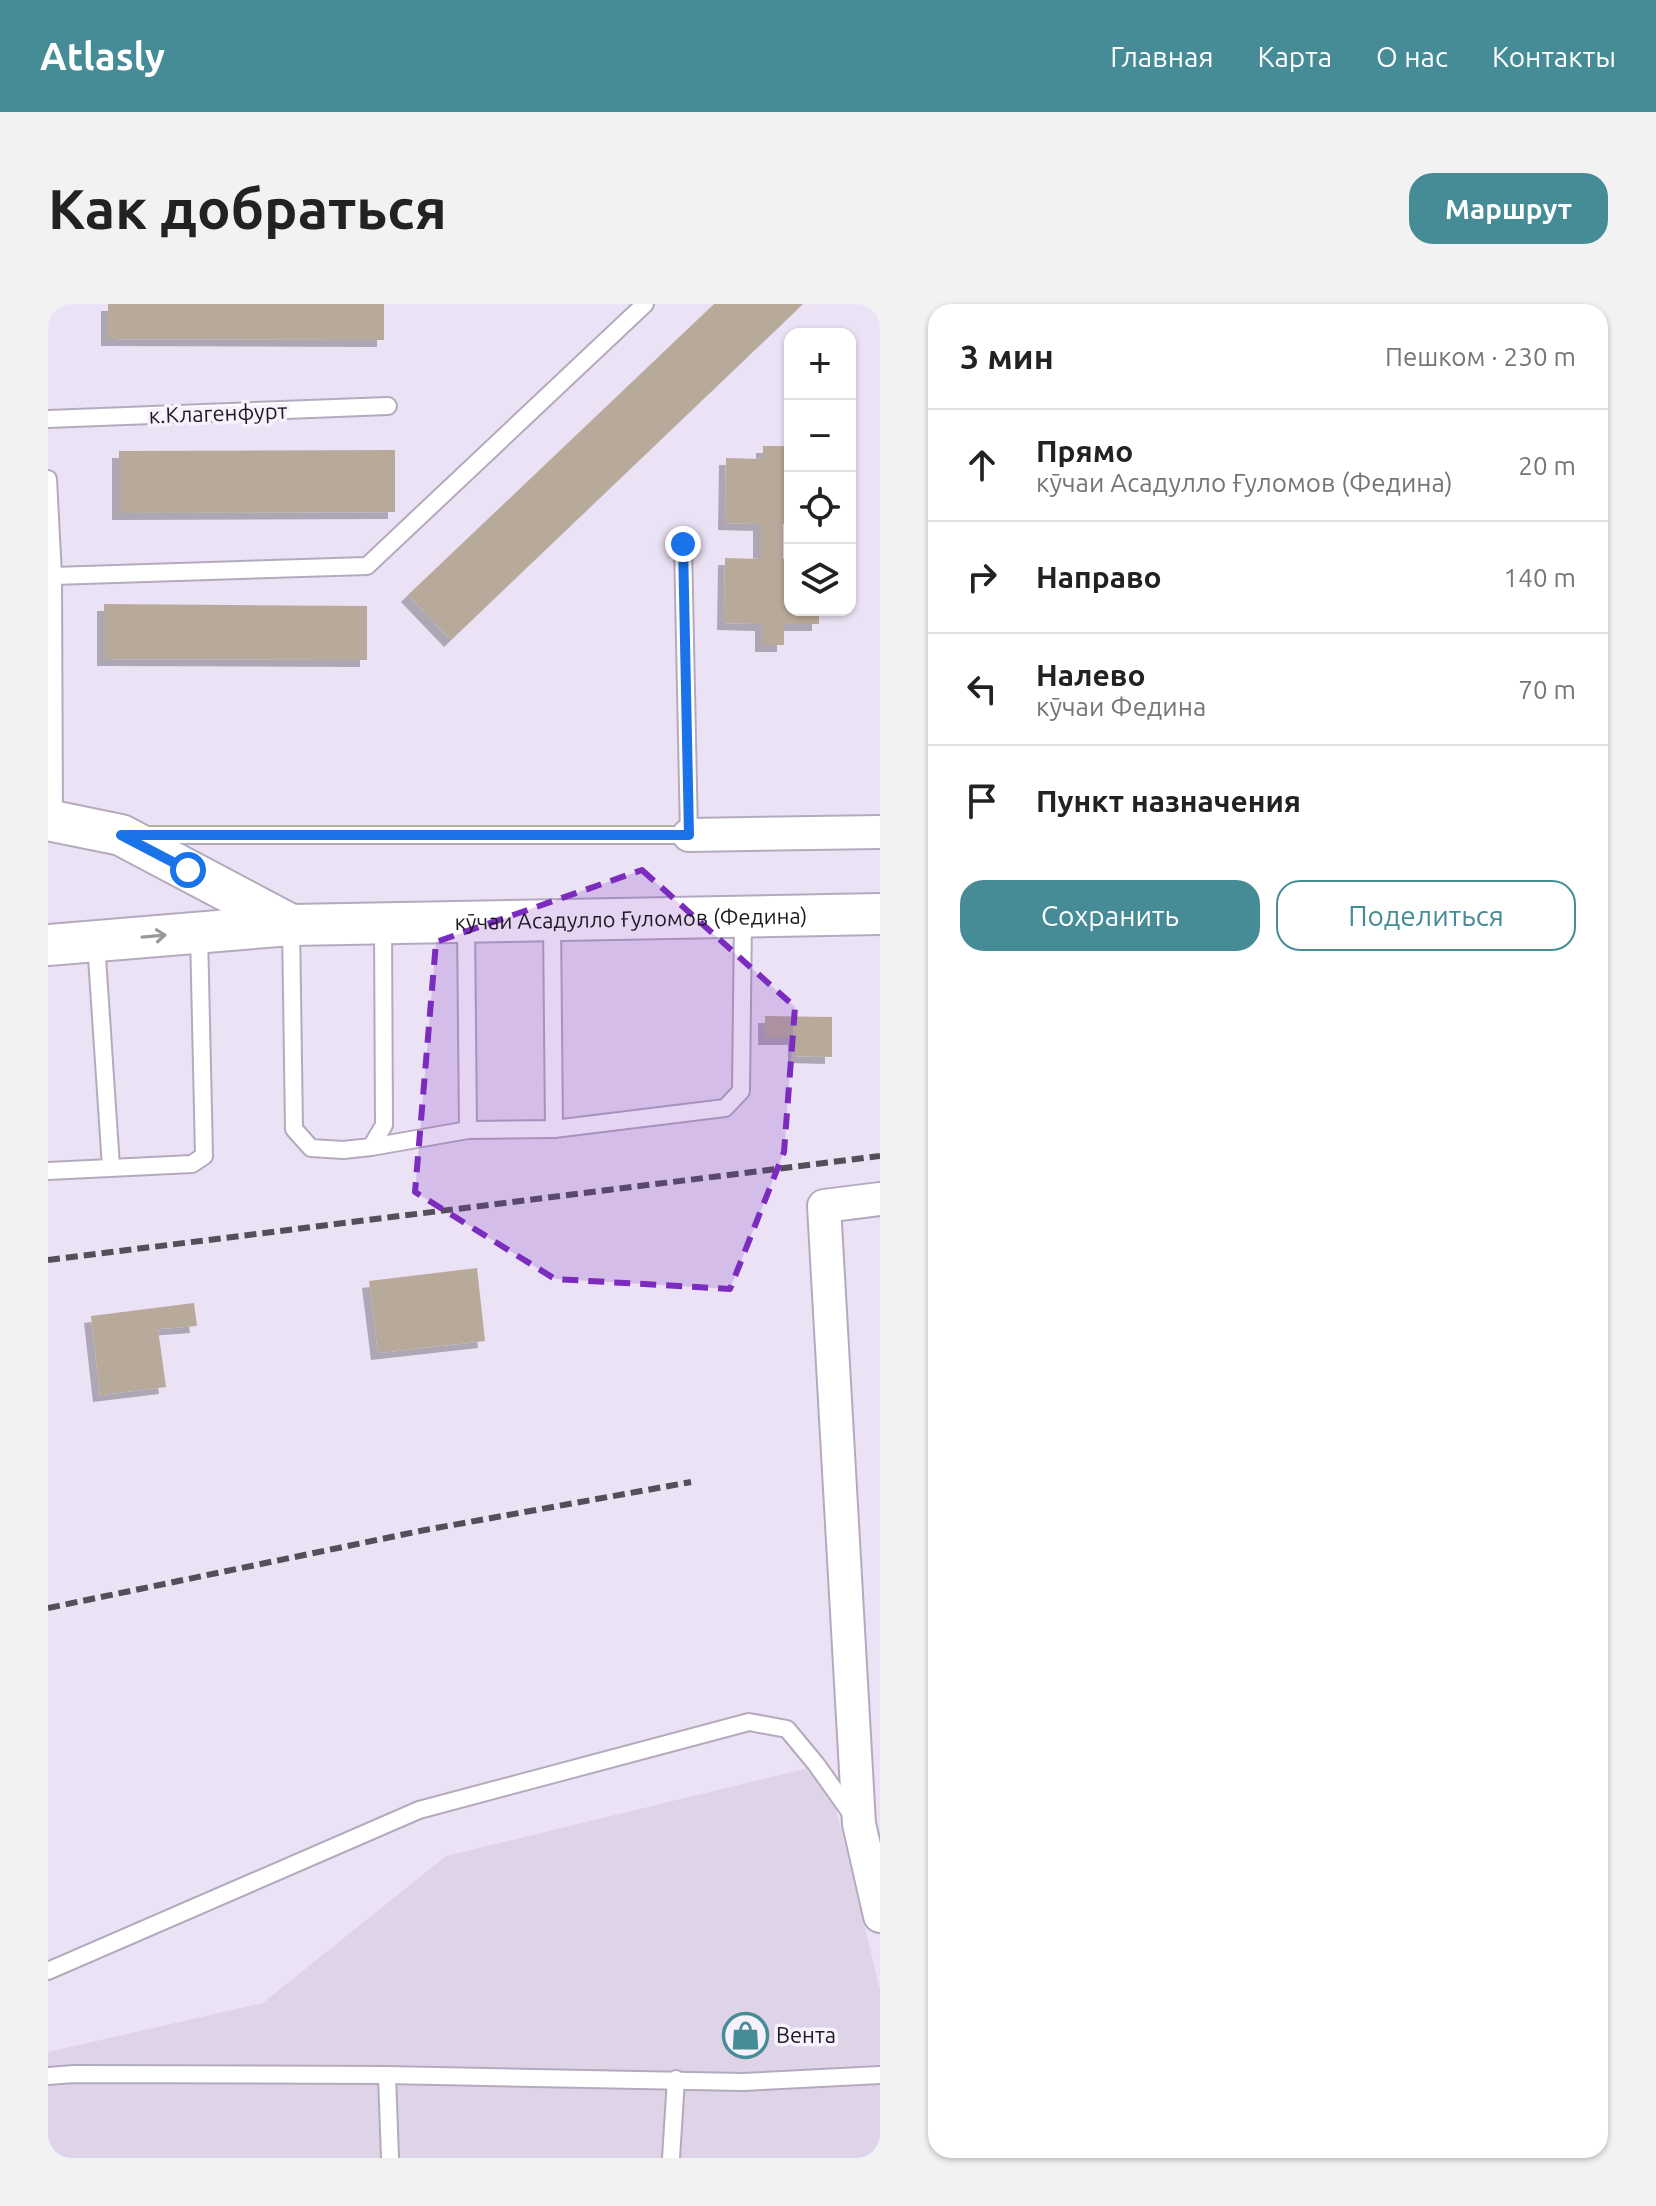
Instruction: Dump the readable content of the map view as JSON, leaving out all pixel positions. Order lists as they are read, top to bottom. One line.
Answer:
{"streets":{"street":["кӯчаи Асадулло Ғуломов (Федина)"],"lane":["к.Клагенфурт"]},"places":{"shop":["Вента"]},"page":{"header":"Atlasly","nav":["Главная","Карта","О нас","Контакты"],"buttons":["Маршрут",["Сохранить","Поделиться"]],"title":"Как добраться","heading":["3 мин","Пешком · 230 m"],"map_buttons":["+","−"],"list":[["Прямо","кӯчаи Асадулло Ғуломов (Федина)","20 m"],["Направо","140 m"],["Налево","кӯчаи Федина","70 m"],"Пункт назначения"]}}
